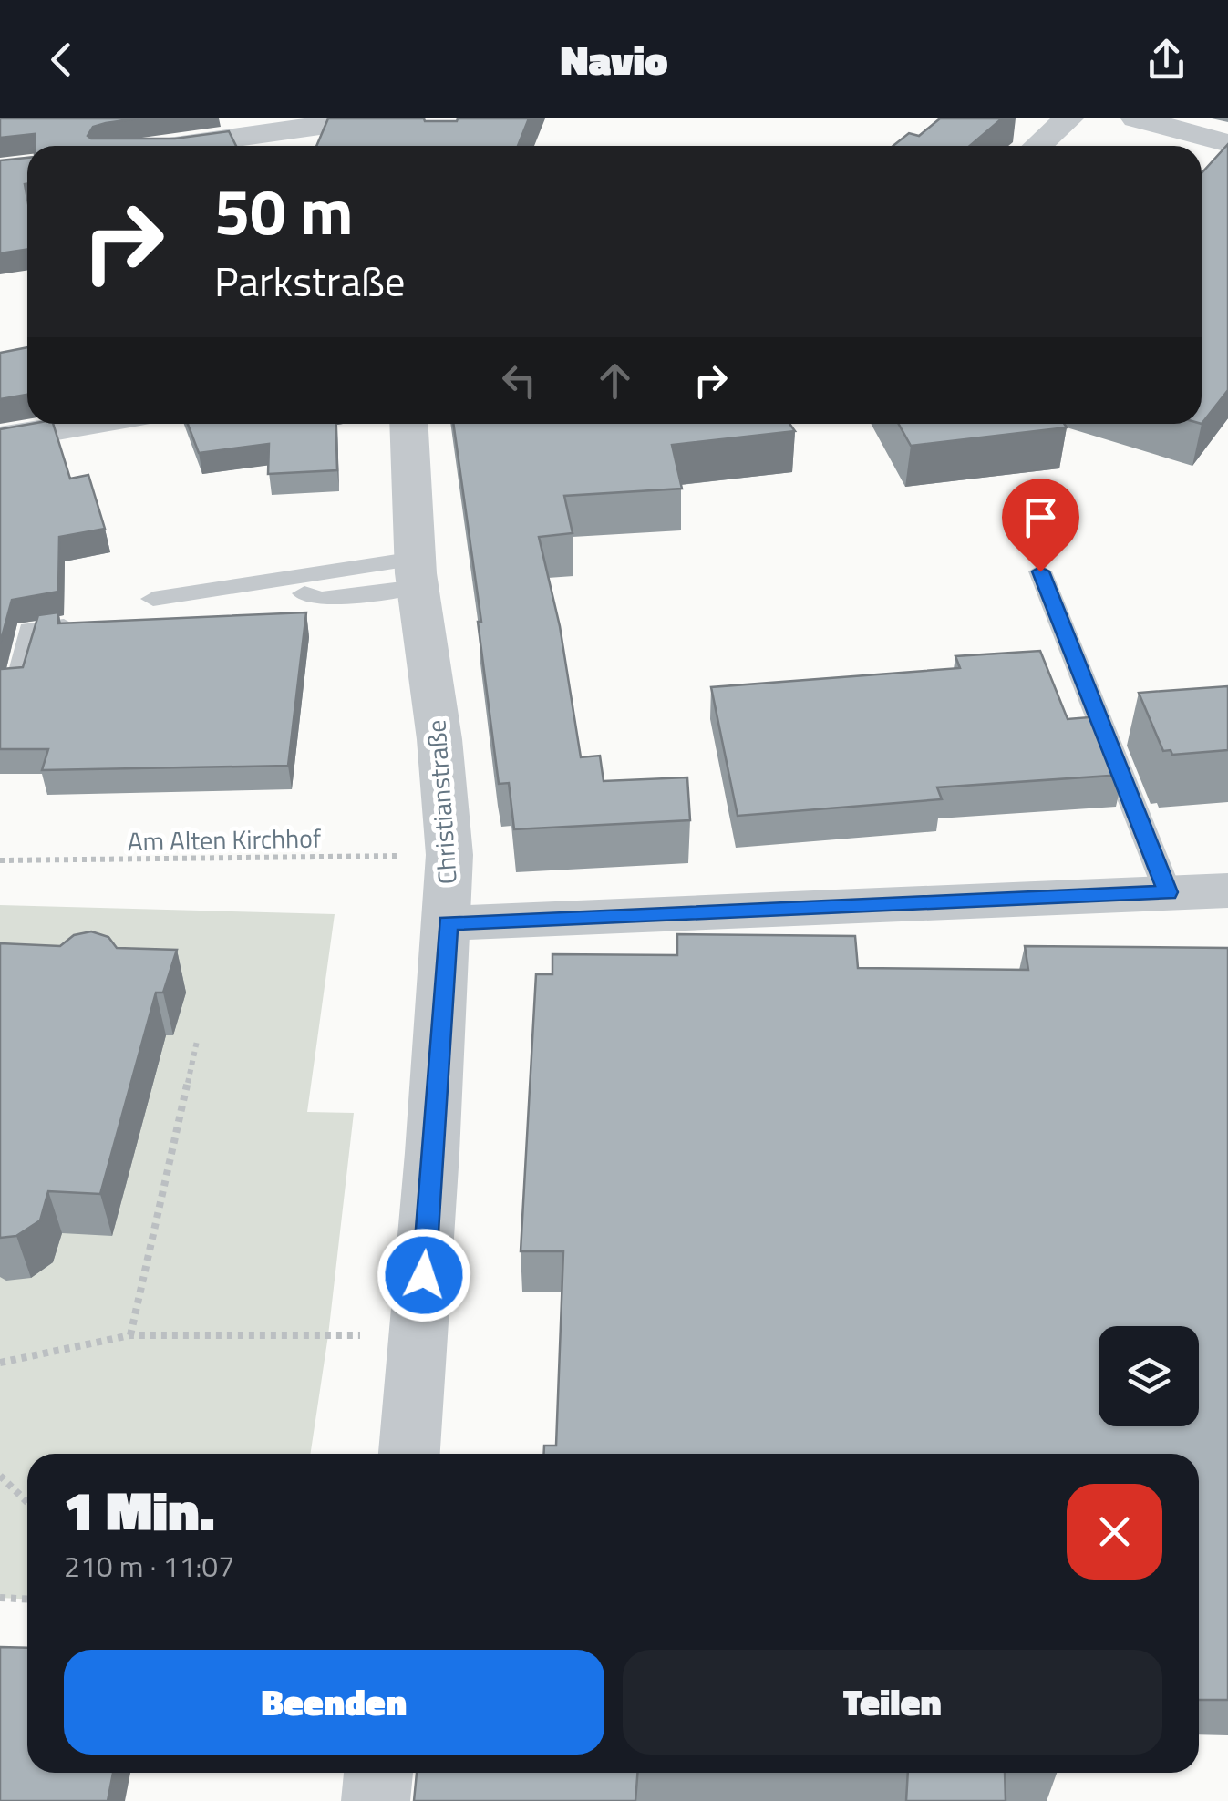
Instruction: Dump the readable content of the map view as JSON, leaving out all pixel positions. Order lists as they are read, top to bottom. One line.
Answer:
{"streets":{"street":["Christianstraße"],"path":["Am Alten Kirchhof"]},"crossings":[["Christianstraße","Am Alten Kirchhof"]],"page":{"header":"Navio","turn":["50 m","Parkstraße"],"heading":["1 Min.","210 m · 11:07"],"buttons":["Beenden","Teilen"]}}
